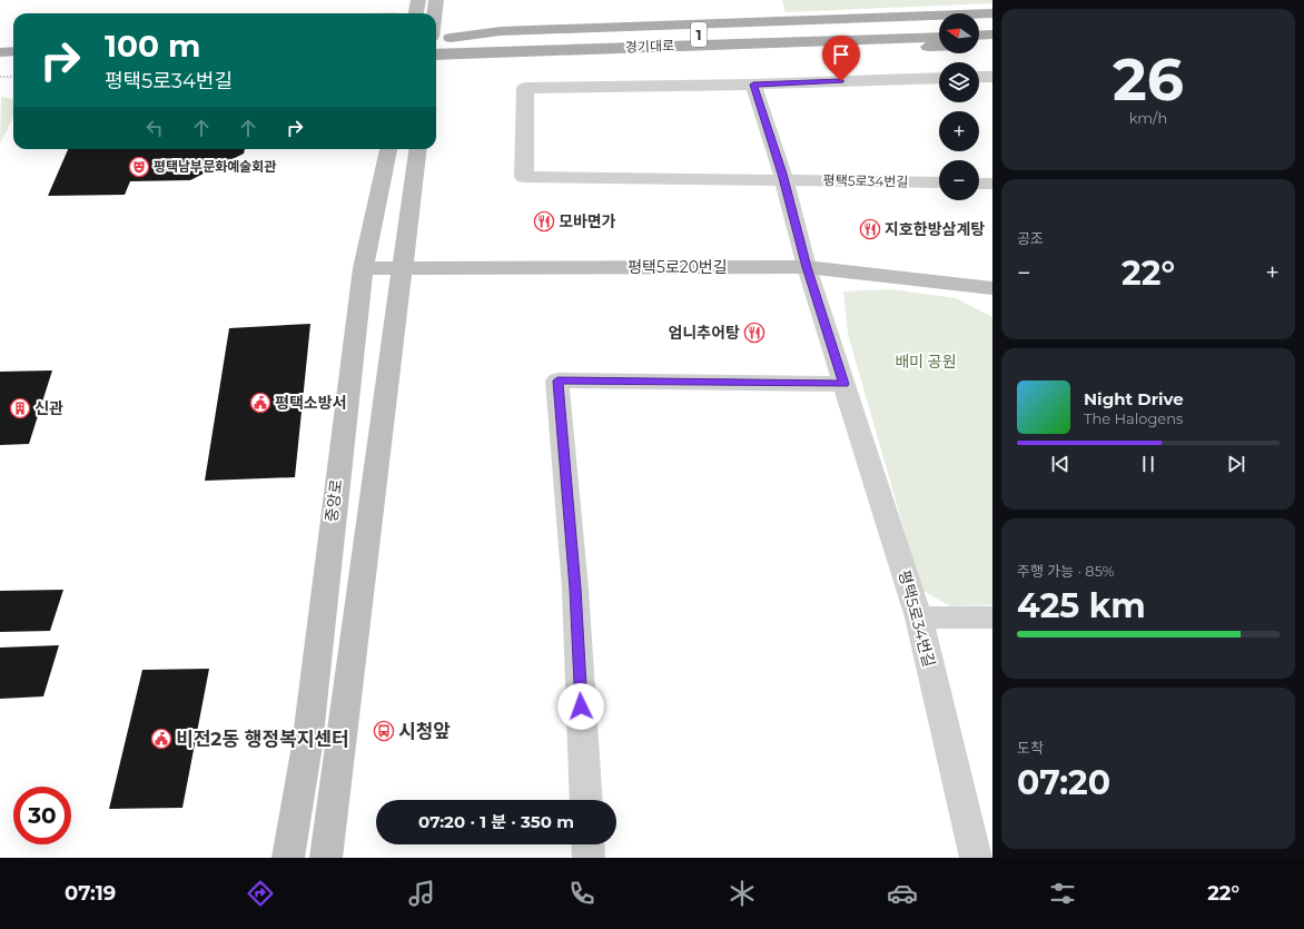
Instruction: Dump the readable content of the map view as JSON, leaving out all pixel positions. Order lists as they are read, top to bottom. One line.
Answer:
{"streets":{"main road":["1","경기대로","평택5로20번길","중앙로"],"street":["평택5로34번길"]},"crossings":[["평택5로34번길","평택5로20번길"],["평택5로20번길","중앙로"]],"parks":["배미 공원"],"places":{"theatre":["평택남부문화예술회관"],"restaurant":["모바면가","지호한방삼계탕","엄니추어탕"],"public building":["평택소방서","비전2동 행정복지센터"],"building":["신관"],"bus stop":["시청앞"]},"north":"left","page":{"tile":[["26","km/h"],"공조",["주행 가능 · 85%","425 km"],["도착","07:20"]],"map_buttons":["+","−"],"turn":["100 m","평택5로34번길"],"heat":["−","22°","+"],"song":["Night Drive","The Halogens"],"limit":"30","trip":"07:20 · 1 분 · 350 m","tabs":["07:19","22°"]}}
